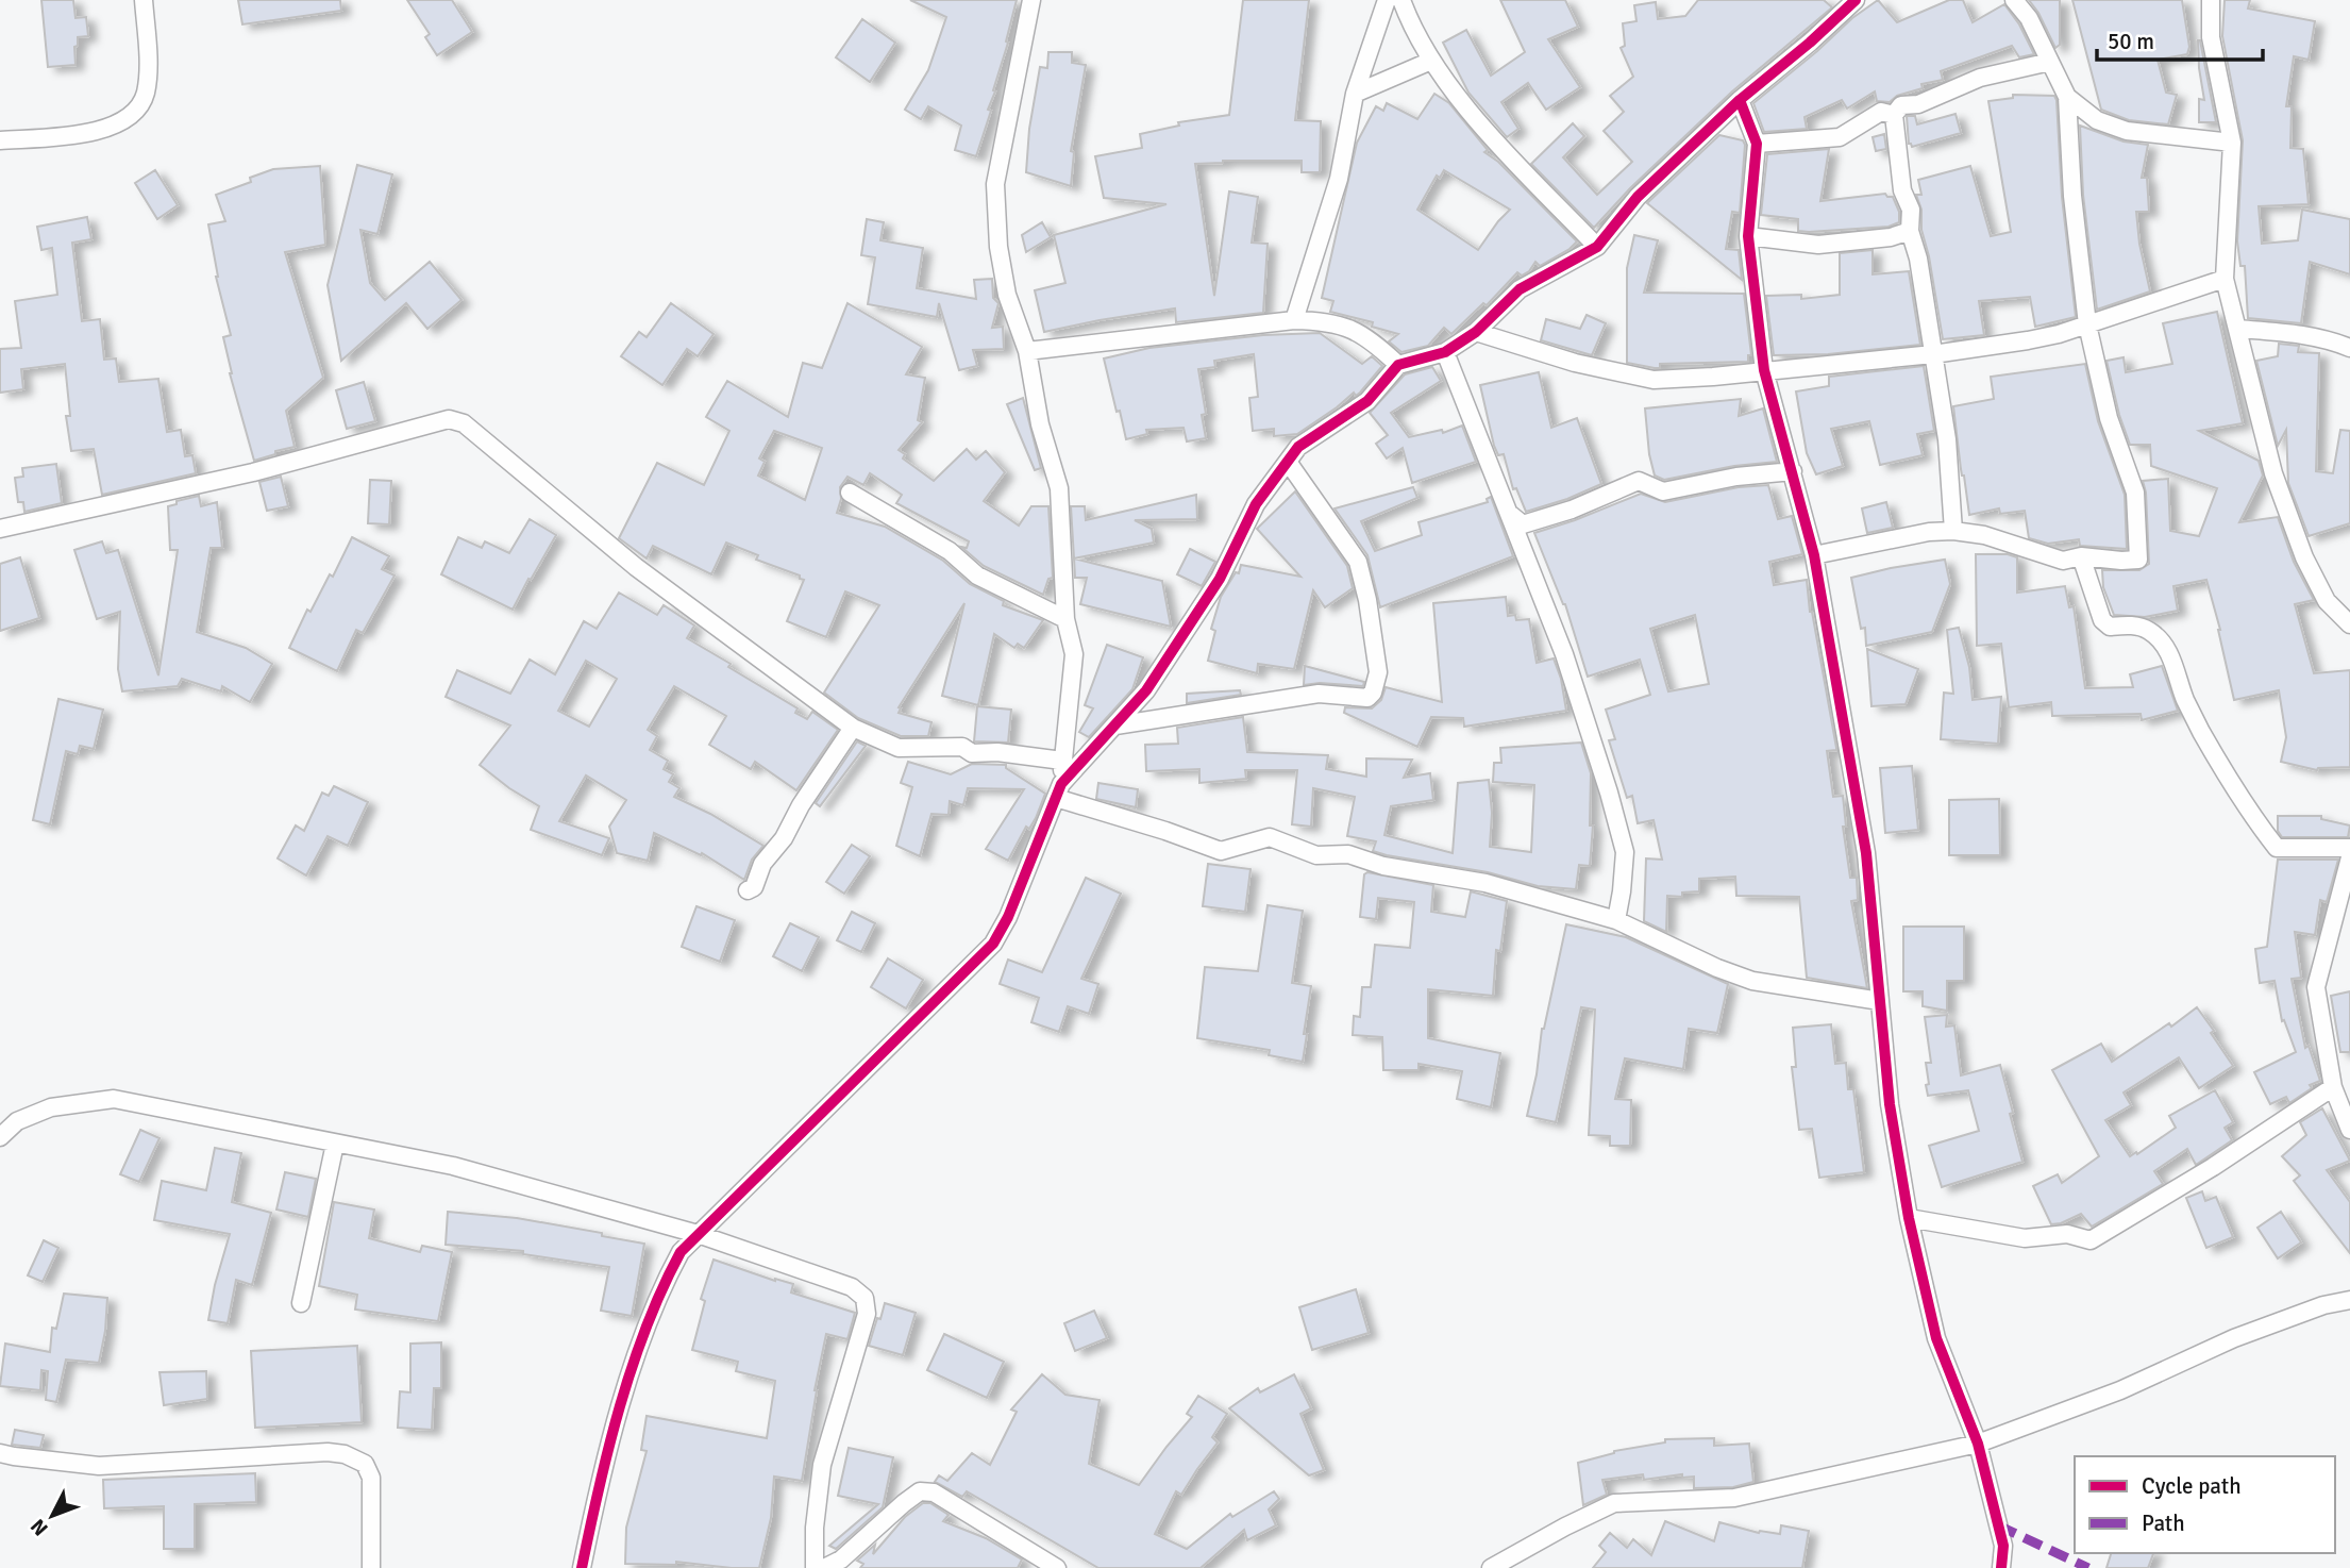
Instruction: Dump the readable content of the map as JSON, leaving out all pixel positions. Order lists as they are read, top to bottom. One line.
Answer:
{"legend":["Cycle path","Path"],"scale_bar":"50 m","north":"bottom left"}
